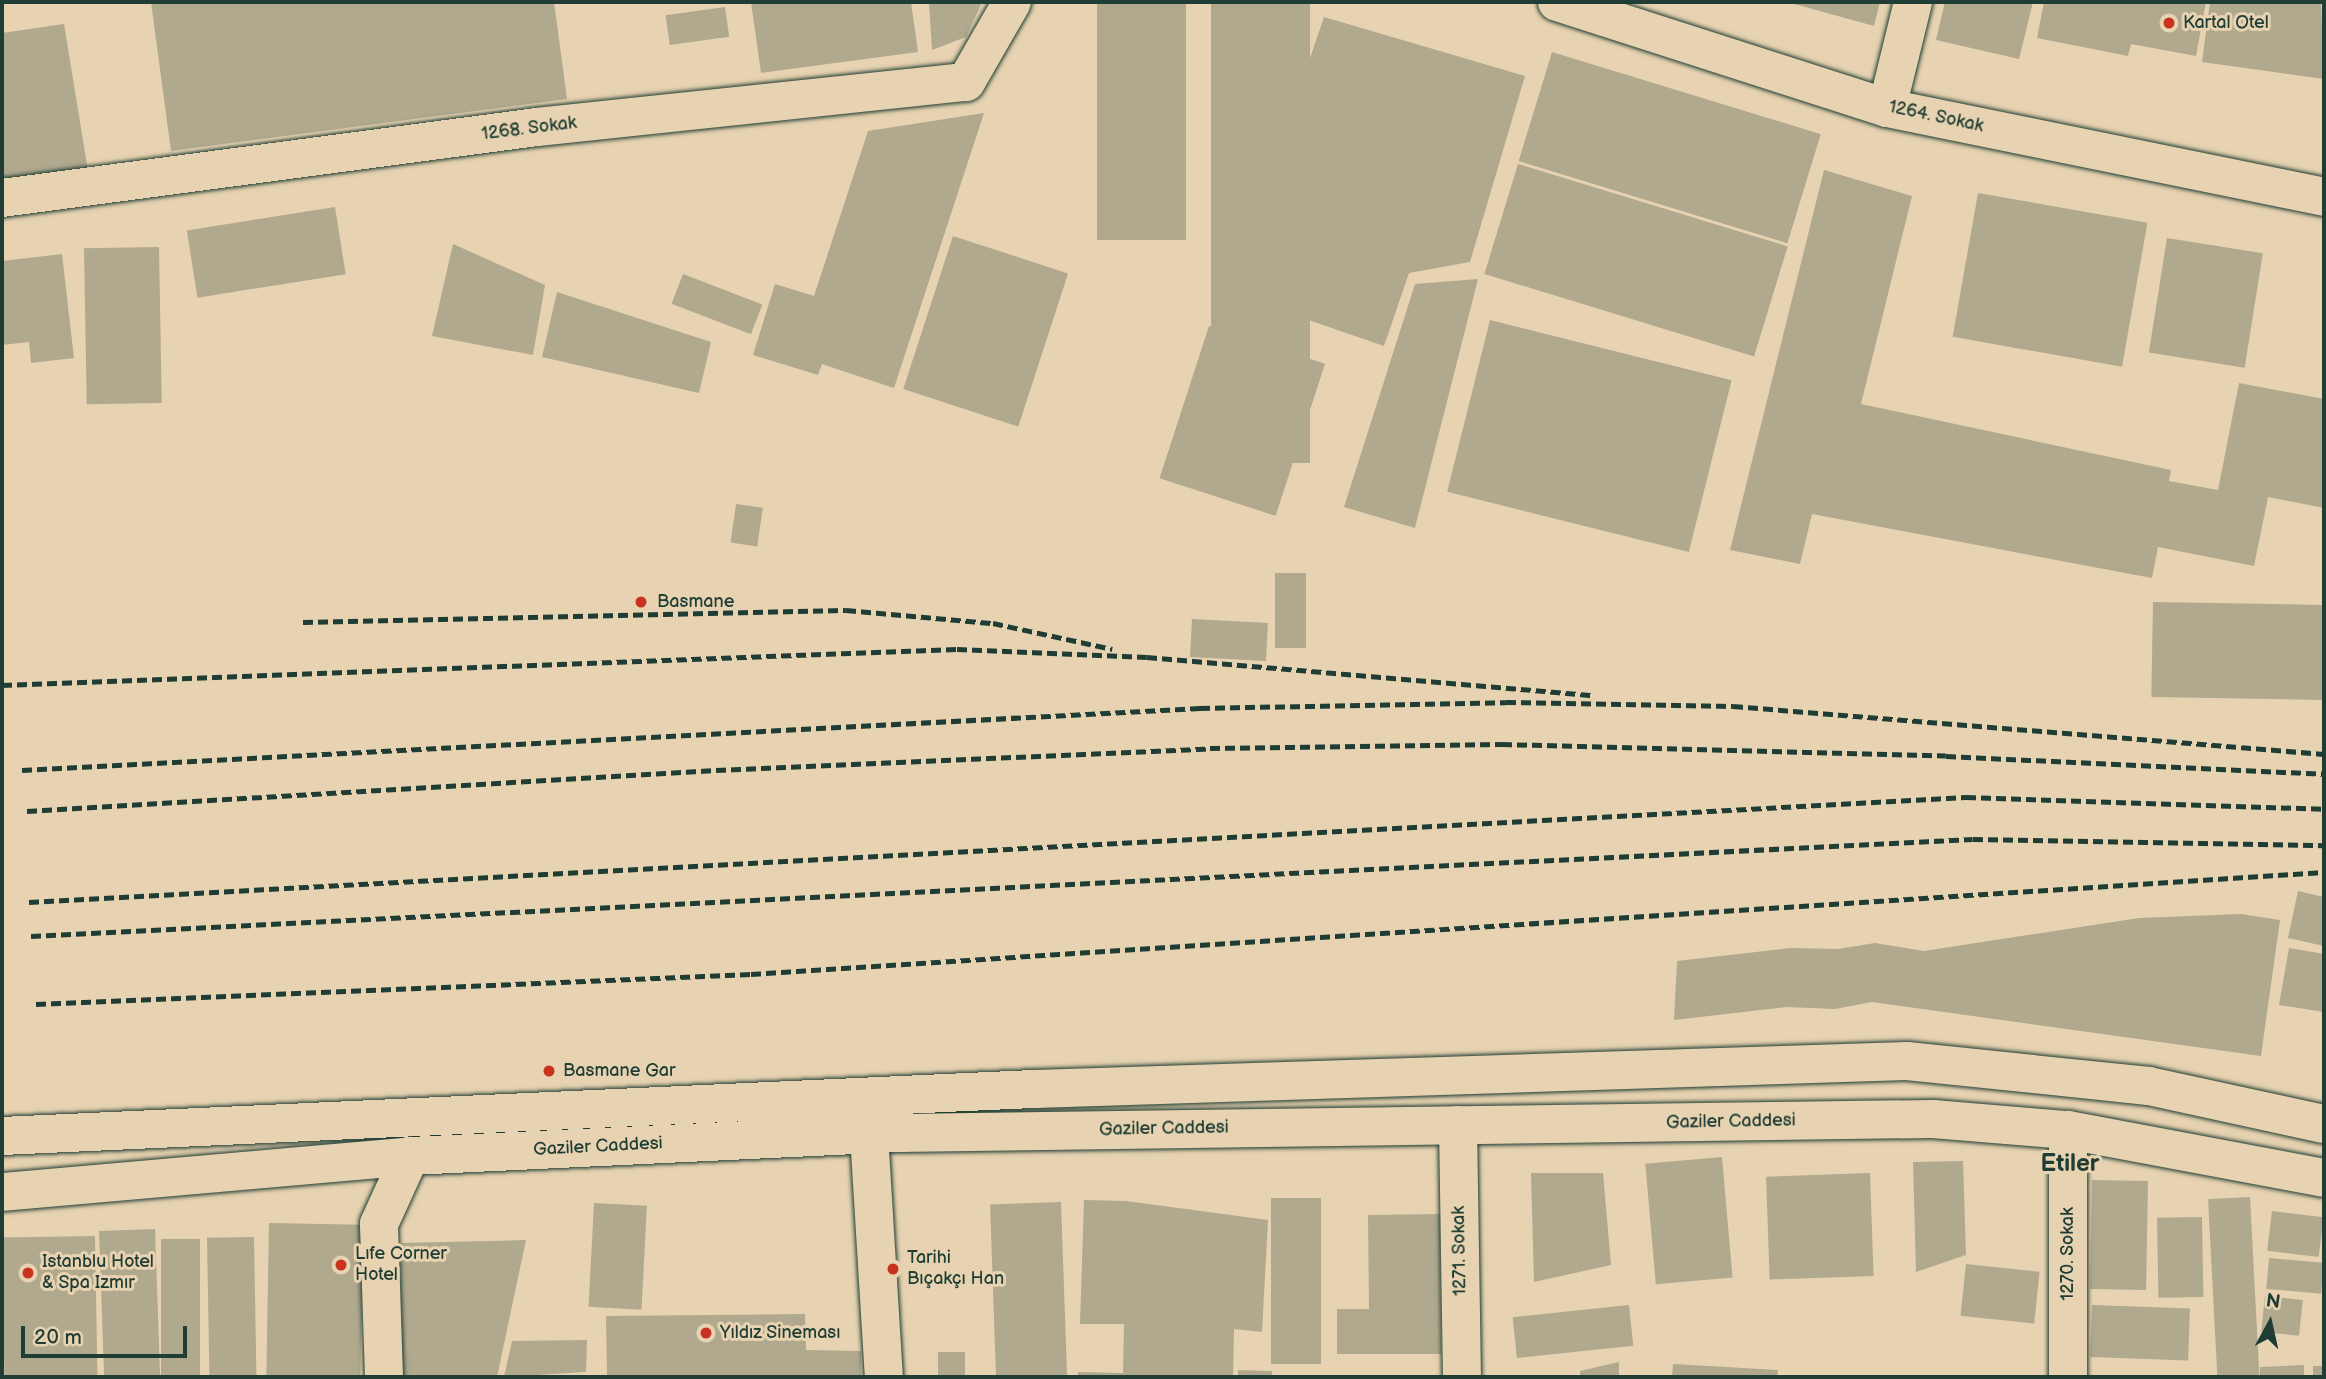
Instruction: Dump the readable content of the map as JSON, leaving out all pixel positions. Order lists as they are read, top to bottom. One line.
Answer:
{"streets":{"main road":["1264. Sokak","1268. Sokak","Gaziler Caddesi","1271. Sokak","1270. Sokak"]},"crossings":[["Gaziler Caddesi","1271. Sokak"],["Gaziler Caddesi","1270. Sokak"]],"districts":["Etiler"],"places":["Kartal Otel","Basmane","Basmane Gar","Lıfe Corner Hotel","Tarihi Bıçakçı Han","Istanblu Hotel & Spa Izmır","Yıldız Sineması"],"scale_bar":"20 m","north":"top"}
